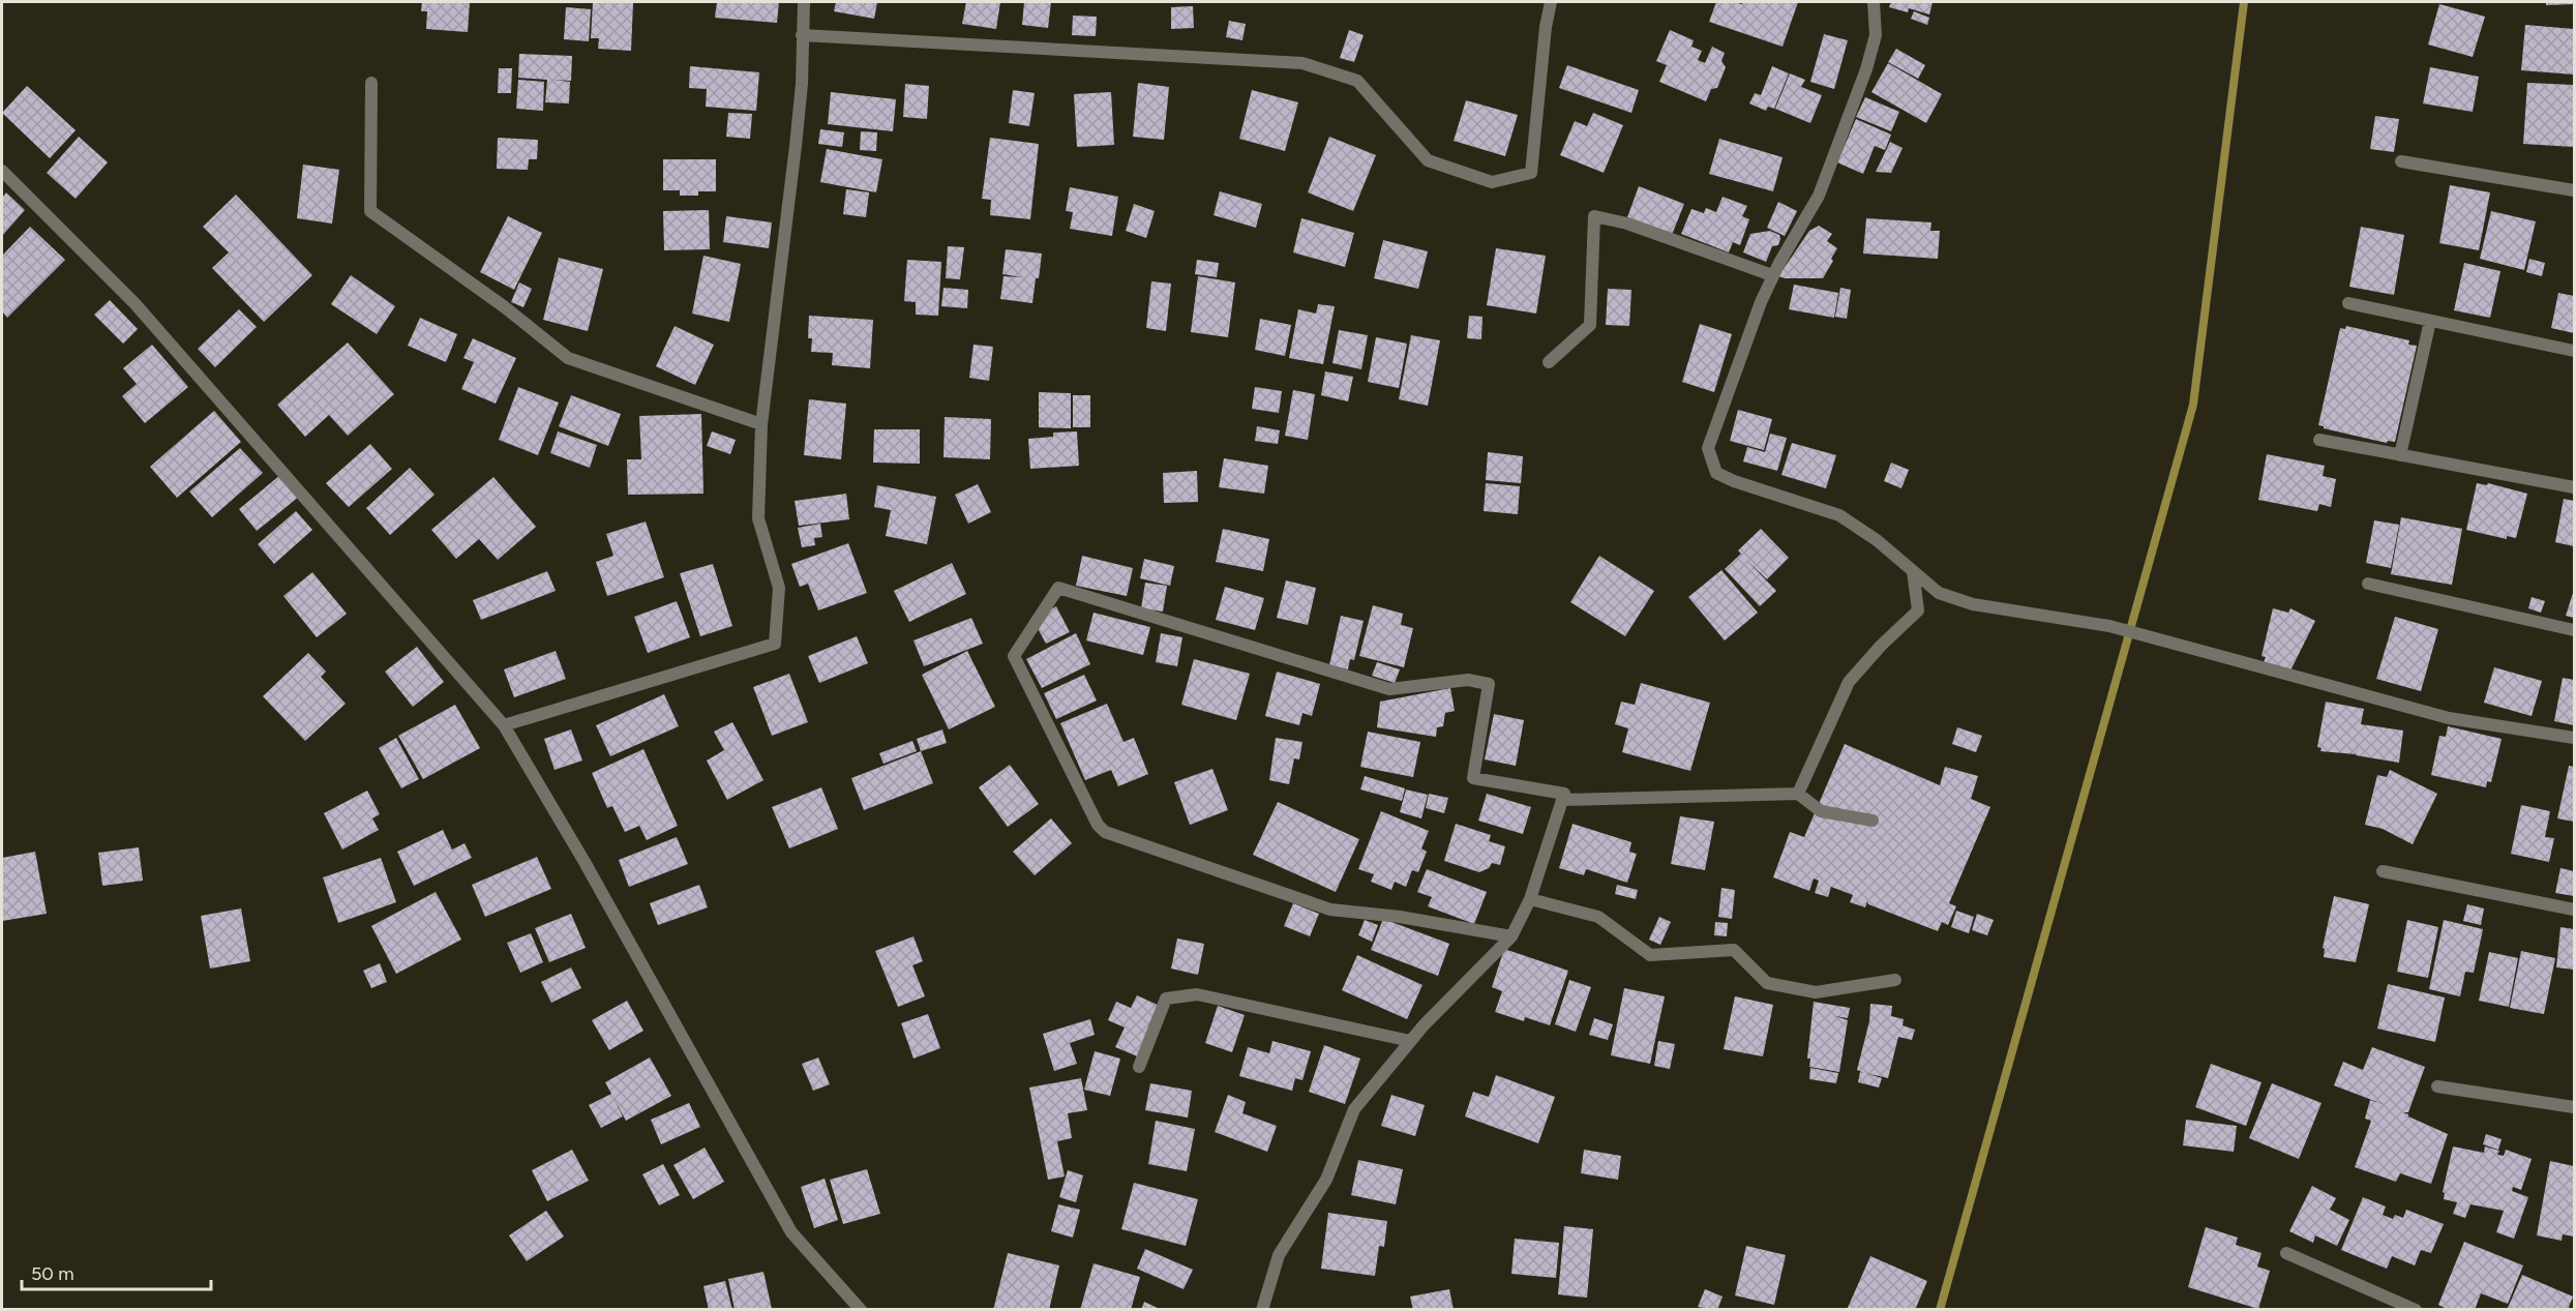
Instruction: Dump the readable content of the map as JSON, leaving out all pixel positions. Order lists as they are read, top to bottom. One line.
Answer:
{"scale_bar":"50 m"}
